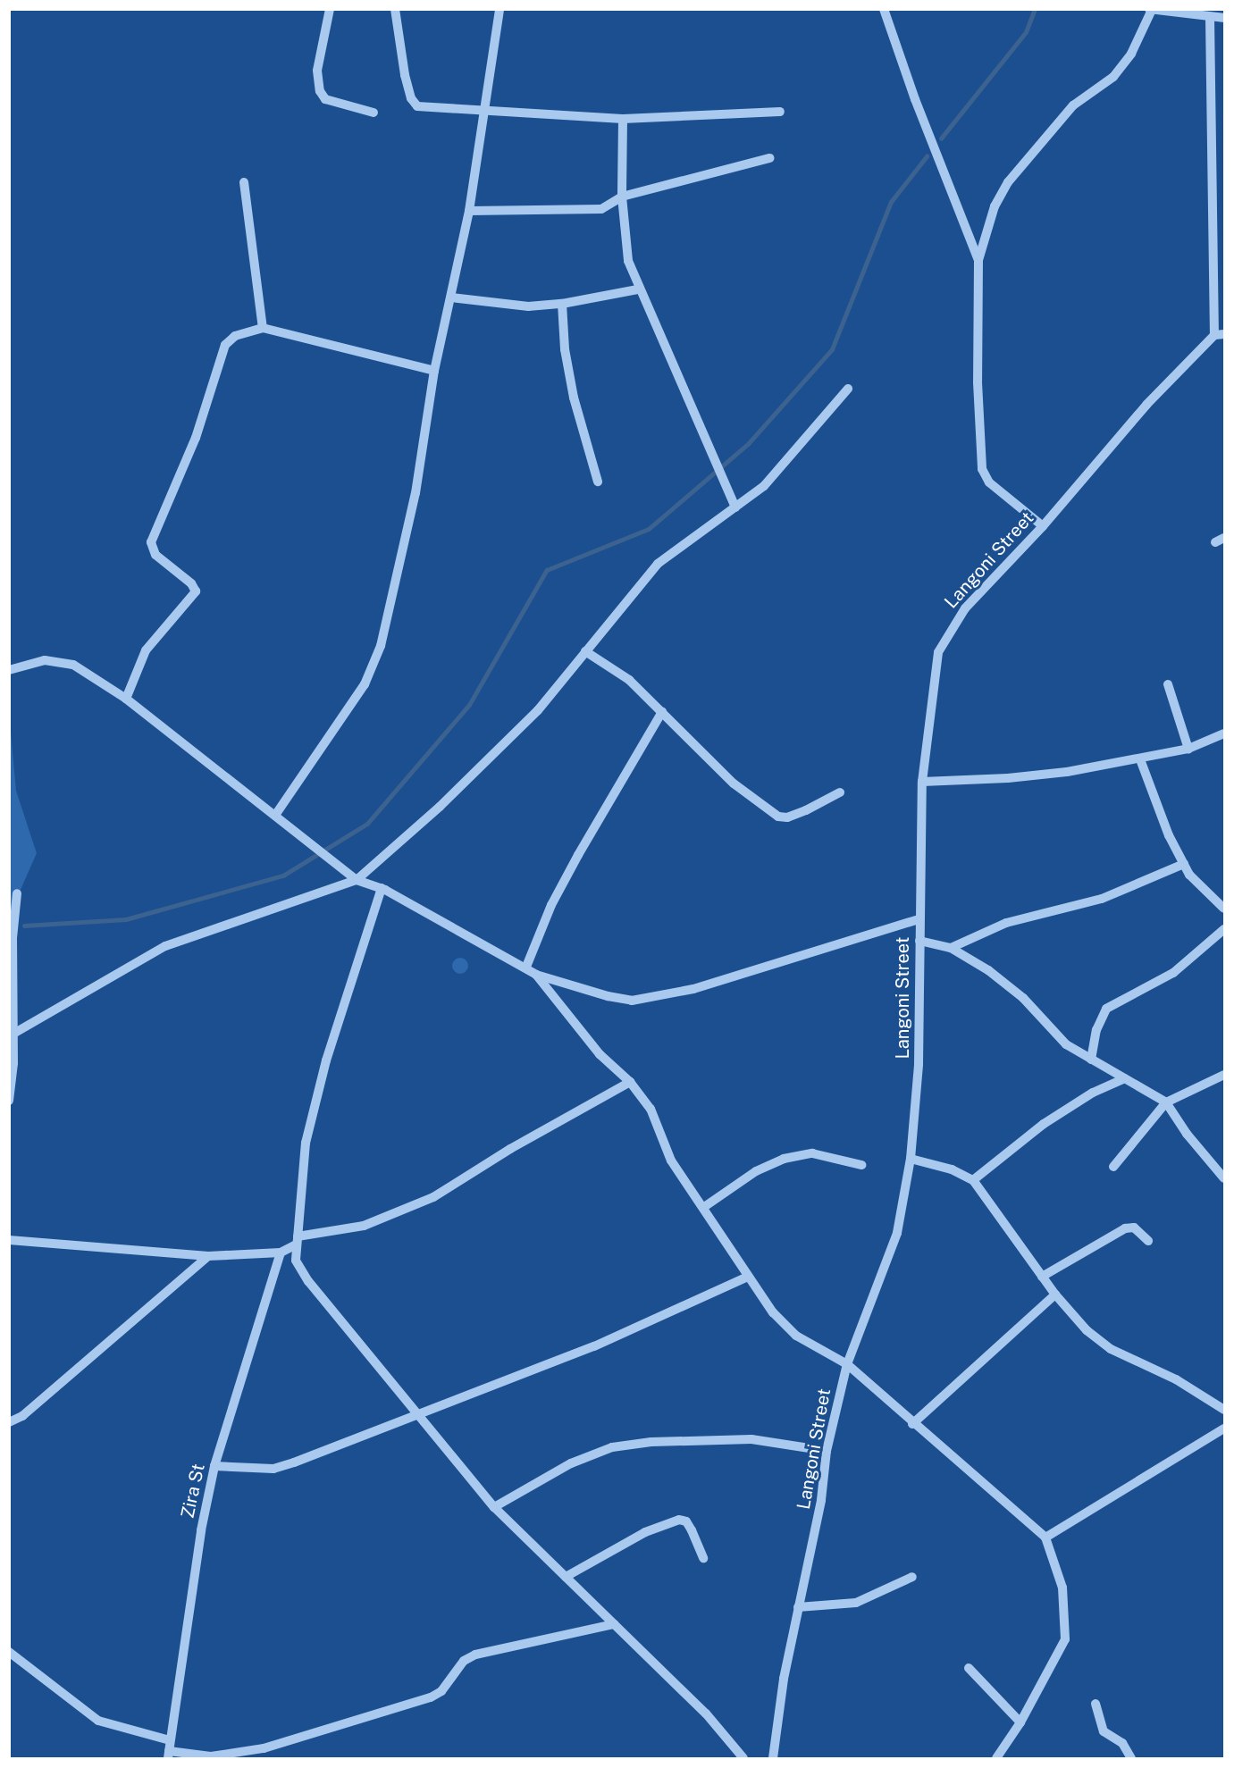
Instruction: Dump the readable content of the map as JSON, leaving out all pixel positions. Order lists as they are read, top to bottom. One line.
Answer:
{"streets":{"street":["Langoni Street","Zira St"]}}
